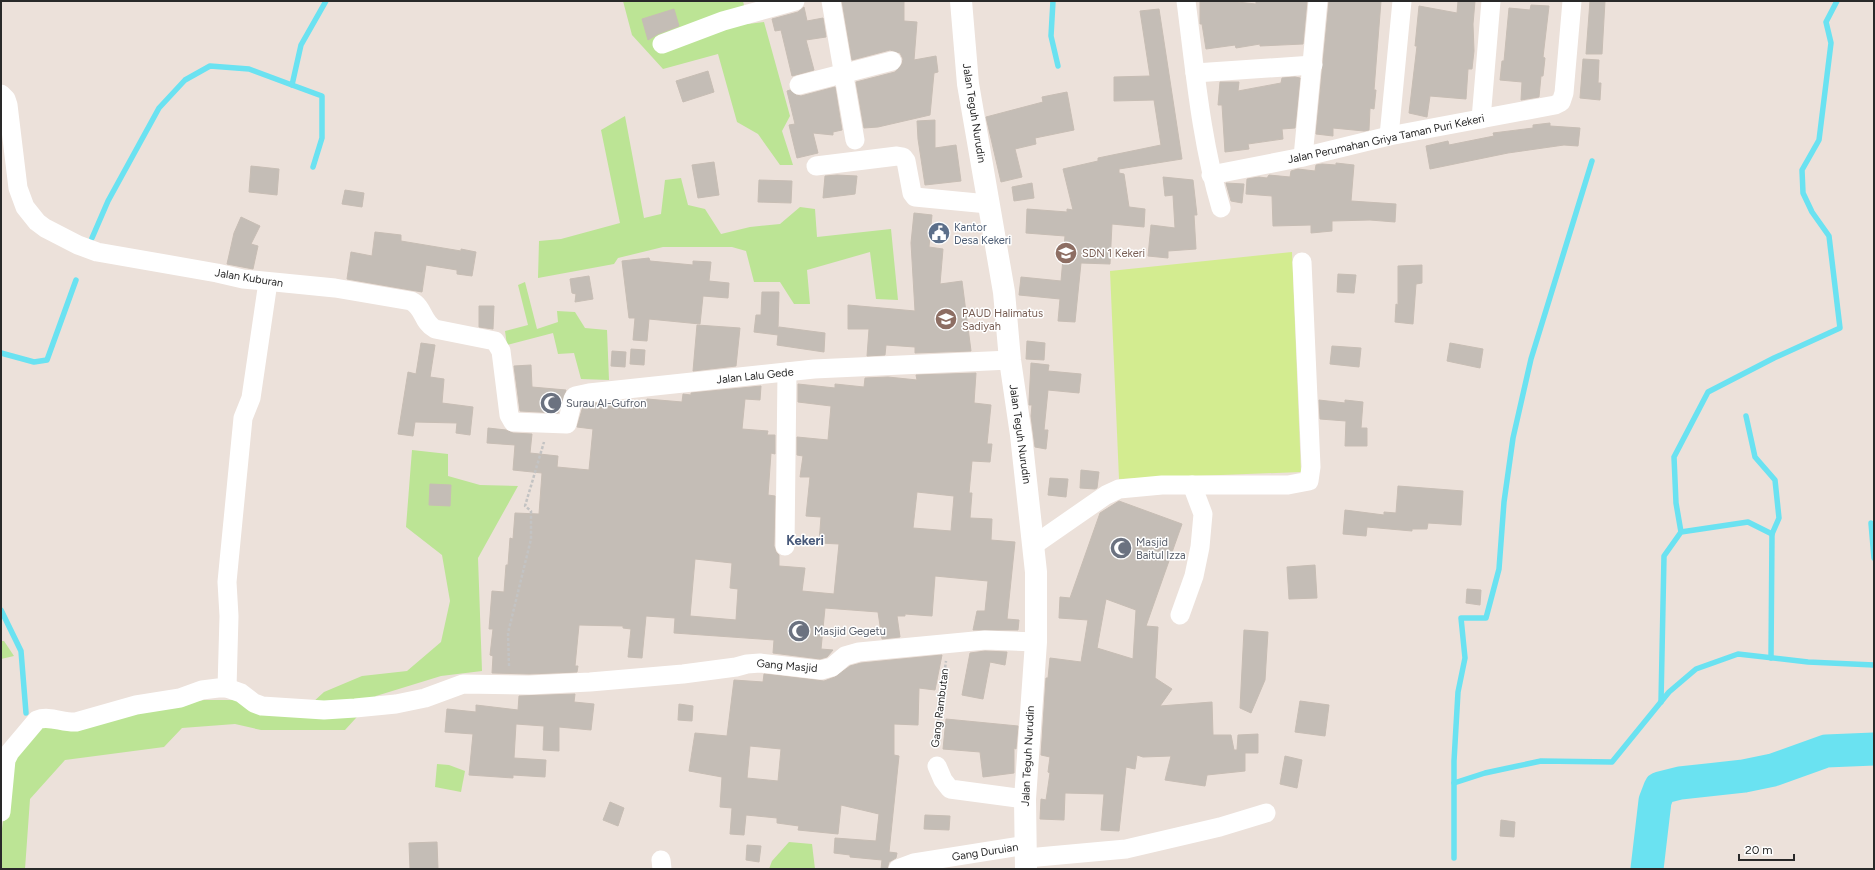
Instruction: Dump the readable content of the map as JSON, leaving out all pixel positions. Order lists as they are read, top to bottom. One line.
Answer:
{"streets":{"street":["Jalan Teguh Nurudin","Jalan Perumahan Griya Taman Puri Kekeri","Jalan Kuburan","Jalan Lalu Gede","Gang Masjid","Gang Duruian"],"path":["Gang Rambutan"]},"crossings":[["Jalan Teguh Nurudin","Jalan Lalu Gede"],["Jalan Teguh Nurudin","Gang Masjid"],["Jalan Teguh Nurudin","Gang Duruian"],["Jalan Kuburan","Jalan Lalu Gede"],["Gang Masjid","Gang Rambutan"]],"districts":["Kekeri"],"places":{"public building":["Kantor Desa Kekeri"],"school or university":["SDN 1 Kekeri","PAUD Halimatus Sadiyah"],"mosque":["Surau Al-Gufron","Masjid Baitul Izza","Masjid Gegetu"]},"scale_bar":"20 m"}
